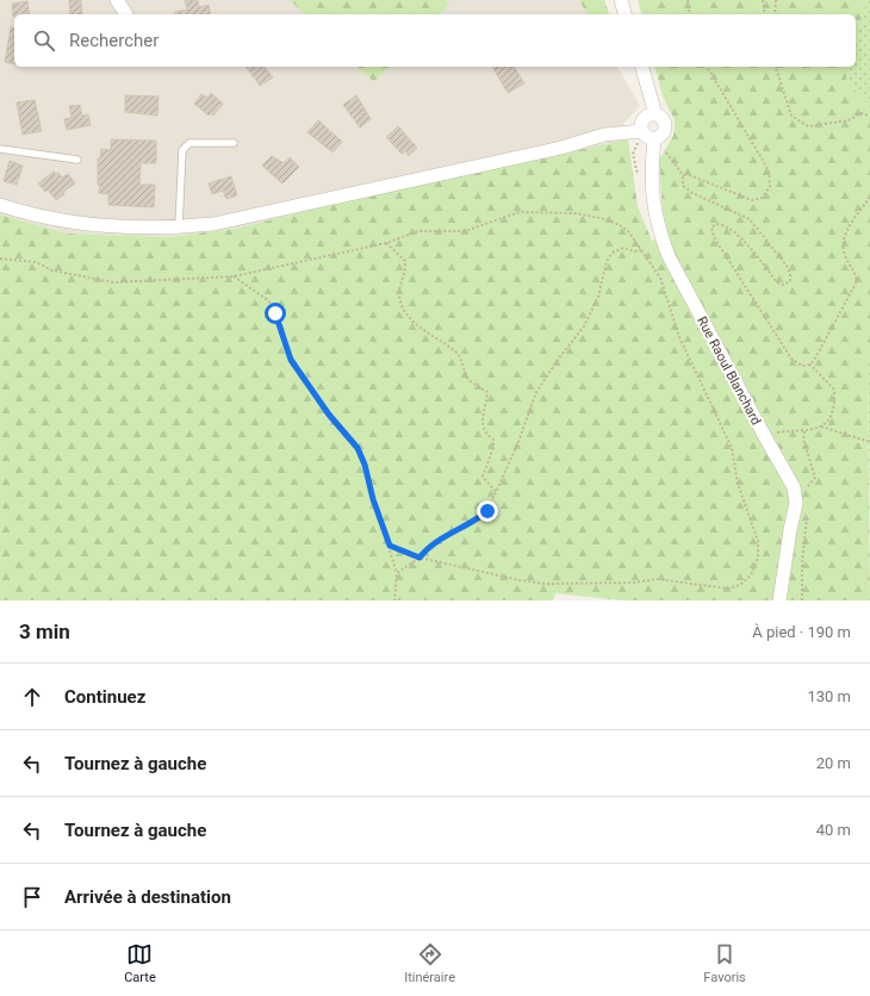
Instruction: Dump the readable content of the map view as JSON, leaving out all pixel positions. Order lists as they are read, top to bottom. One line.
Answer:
{"streets":{"street":["Rue Raoul Blanchard"]},"page":{"search":"Rechercher","heading":["3 min","À pied · 190 m"],"list":[["Continuez","130 m"],["Tournez à gauche","20 m"],["Tournez à gauche","40 m"],"Arrivée à destination"],"nav":["Carte","Itinéraire","Favoris"]}}
